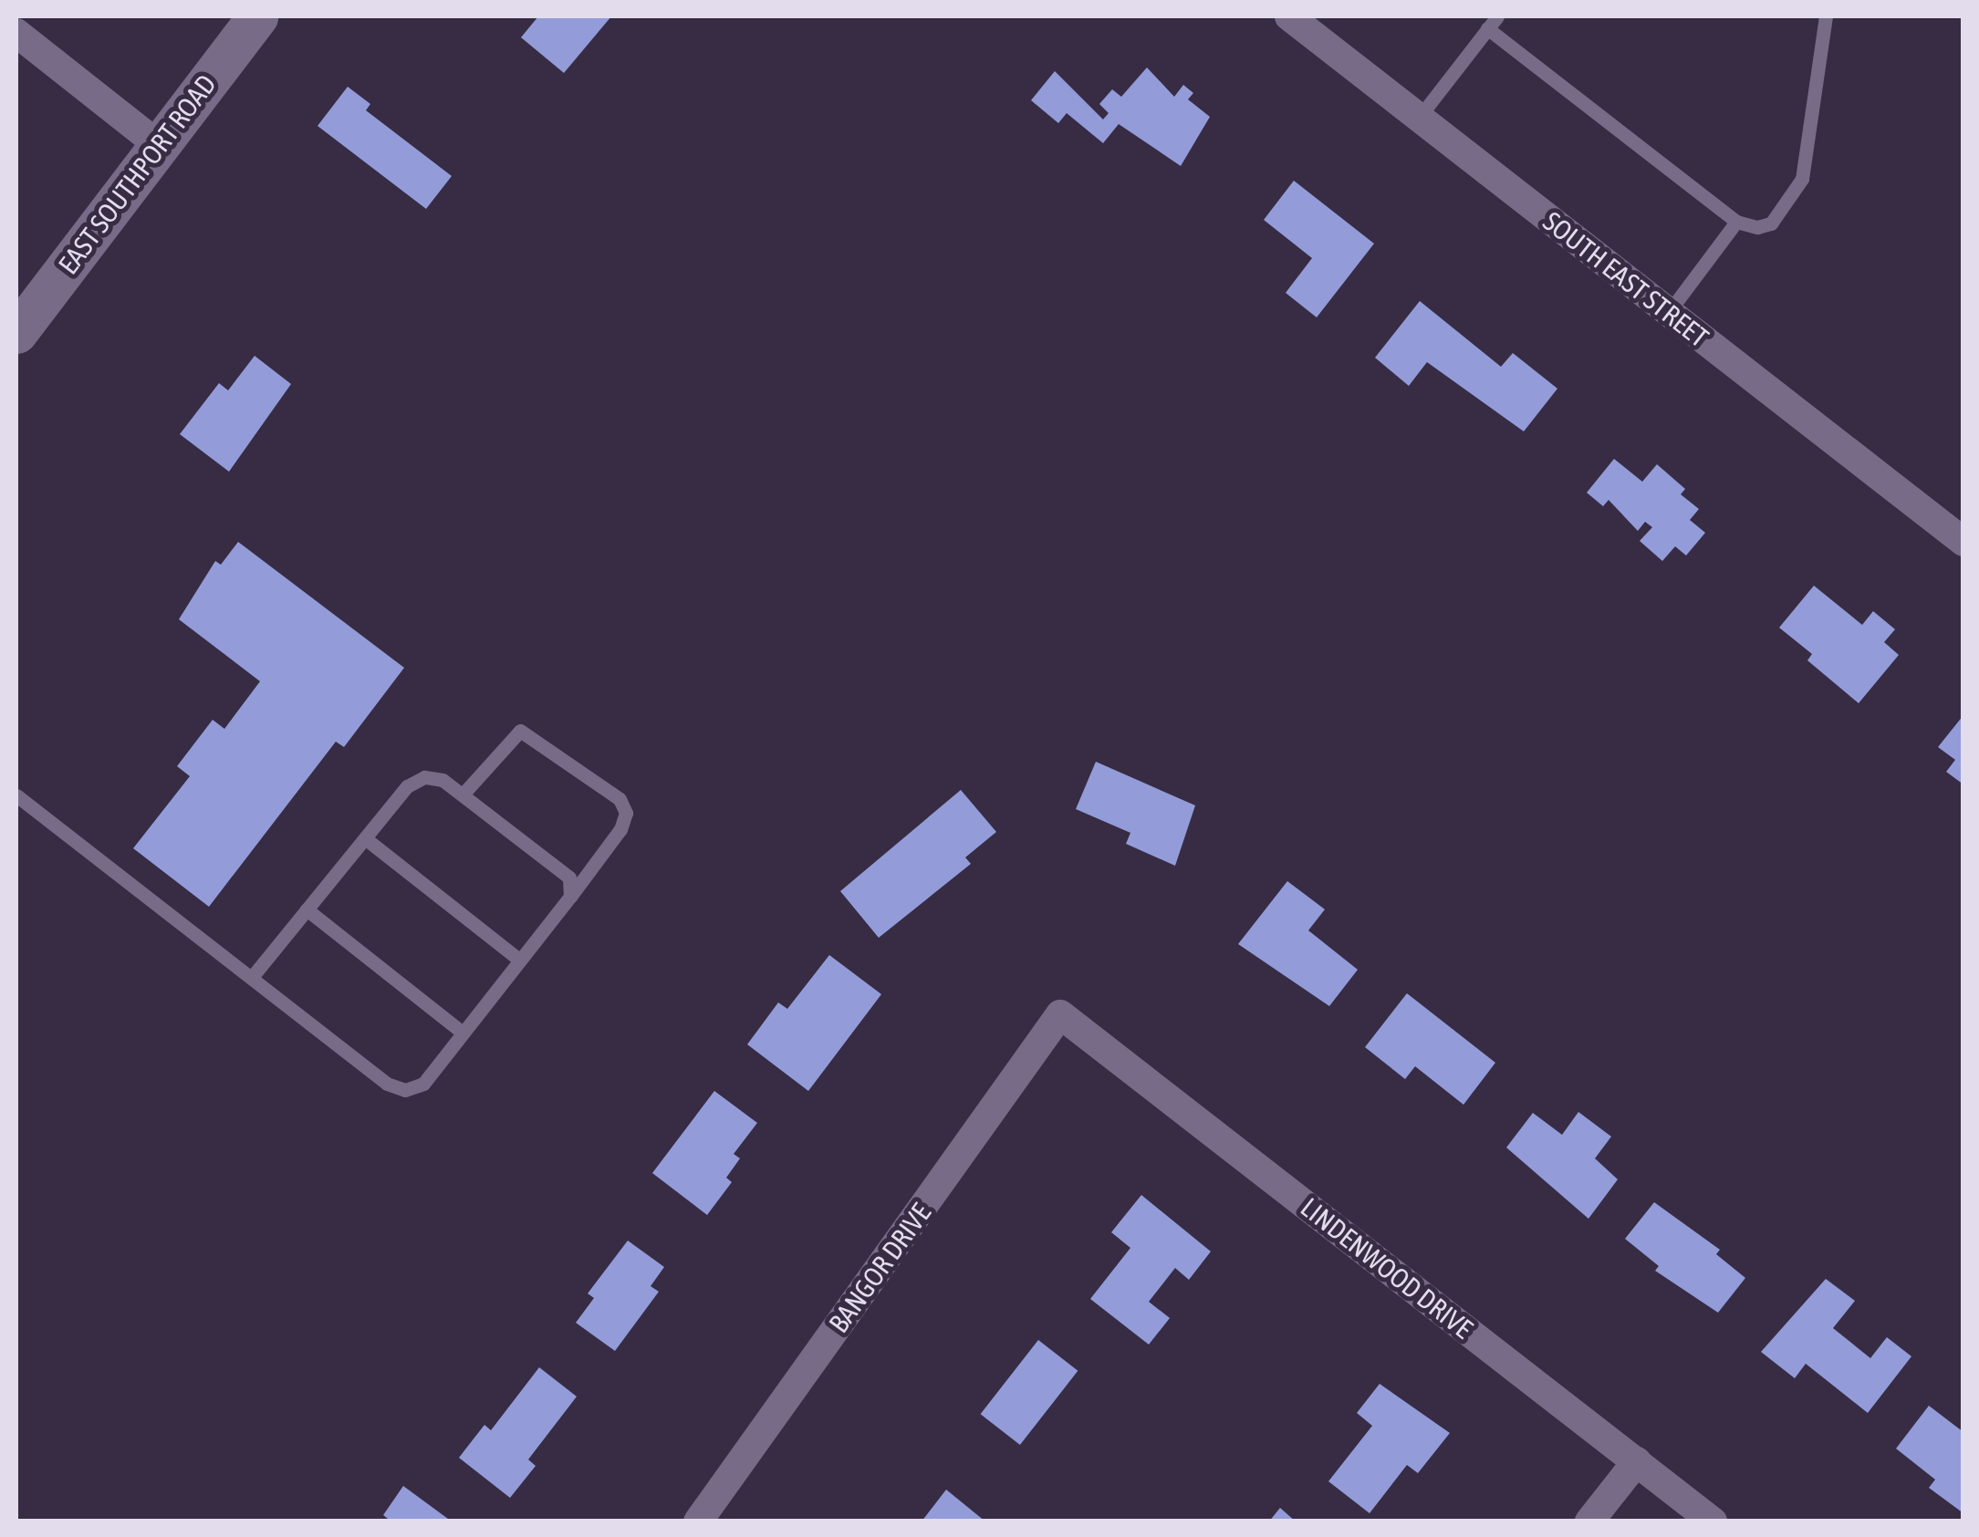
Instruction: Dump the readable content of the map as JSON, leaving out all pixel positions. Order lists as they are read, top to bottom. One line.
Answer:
{"streets":{"main road":["EAST SOUTHPORT ROAD"],"street":["SOUTH EAST STREET","BANGOR DRIVE","LINDENWOOD DRIVE"]},"crossings":[["BANGOR DRIVE","LINDENWOOD DRIVE"]]}
